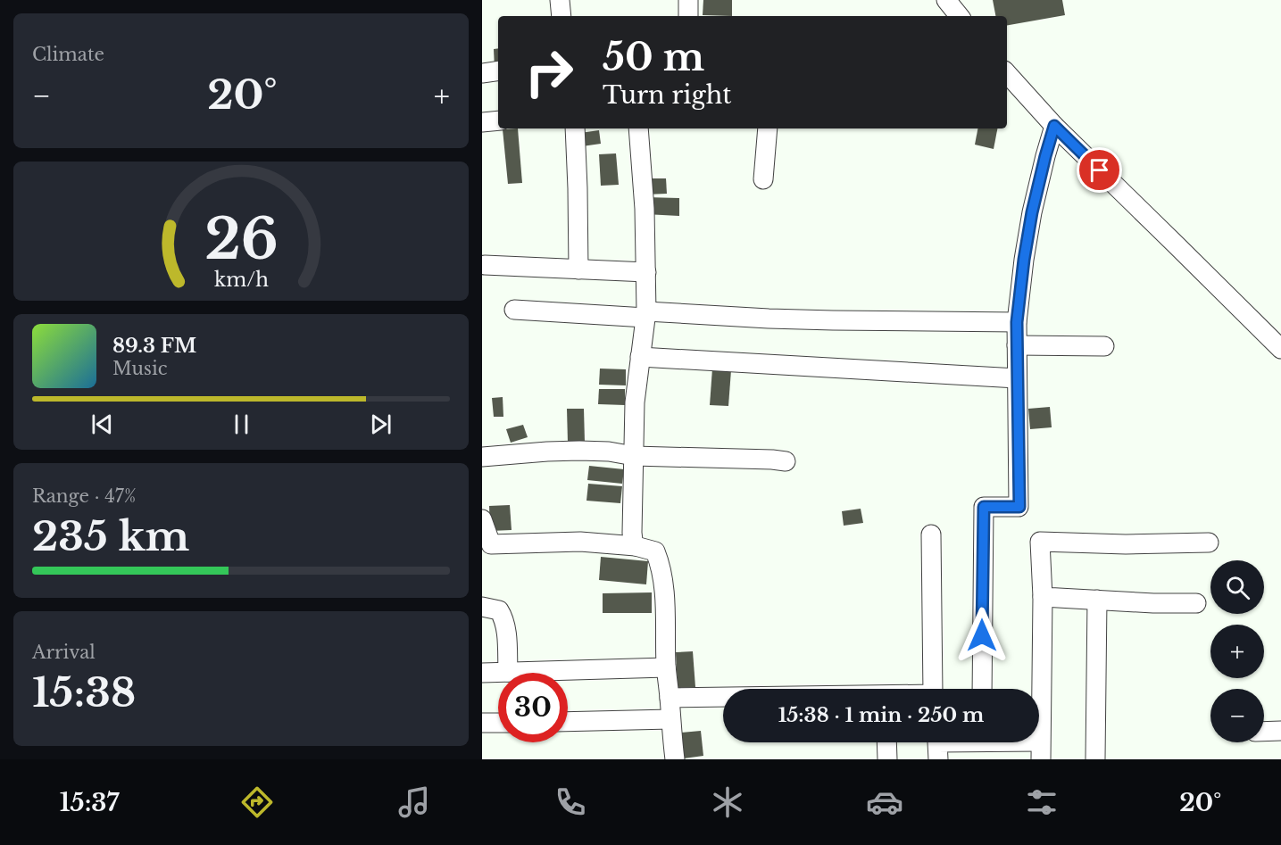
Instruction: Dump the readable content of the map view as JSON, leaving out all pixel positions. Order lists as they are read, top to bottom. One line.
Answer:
{"page":{"tile":["Climate",["Range · 47%","235 km"],["Arrival","15:38"]],"turn":["50 m","Turn right"],"heat":["−","20°","+"],"song":["89.3 FM","Music"],"map_buttons":["+","−"],"limit":"30","trip":"15:38 · 1 min · 250 m","tabs":["15:37","20°"],"gauge":["26","km/h"]}}
